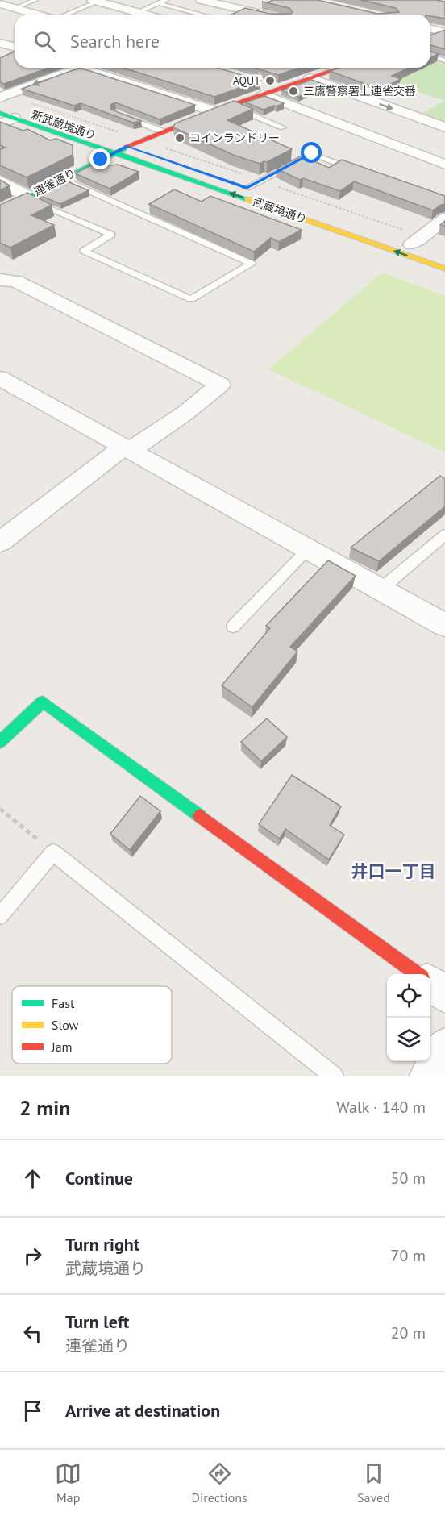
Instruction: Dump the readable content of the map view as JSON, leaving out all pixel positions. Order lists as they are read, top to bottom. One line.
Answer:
{"streets":{"main road":["新武蔵境通り","連雀通り","武蔵境通り"]},"crossings":[["新武蔵境通り","連雀通り"],["新武蔵境通り","武蔵境通り"],["連雀通り","武蔵境通り"]],"districts":["井口一丁目"],"places":["AQUT","三鷹警察署上連雀交番","コインランドリー"],"legend":["Fast","Slow","Jam"],"page":{"search":"Search here","heading":["2 min","Walk · 140 m"],"list":[["Continue","50 m"],["Turn right","武蔵境通り","70 m"],["Turn left","連雀通り","20 m"],"Arrive at destination"],"nav":["Map","Directions","Saved"]}}
